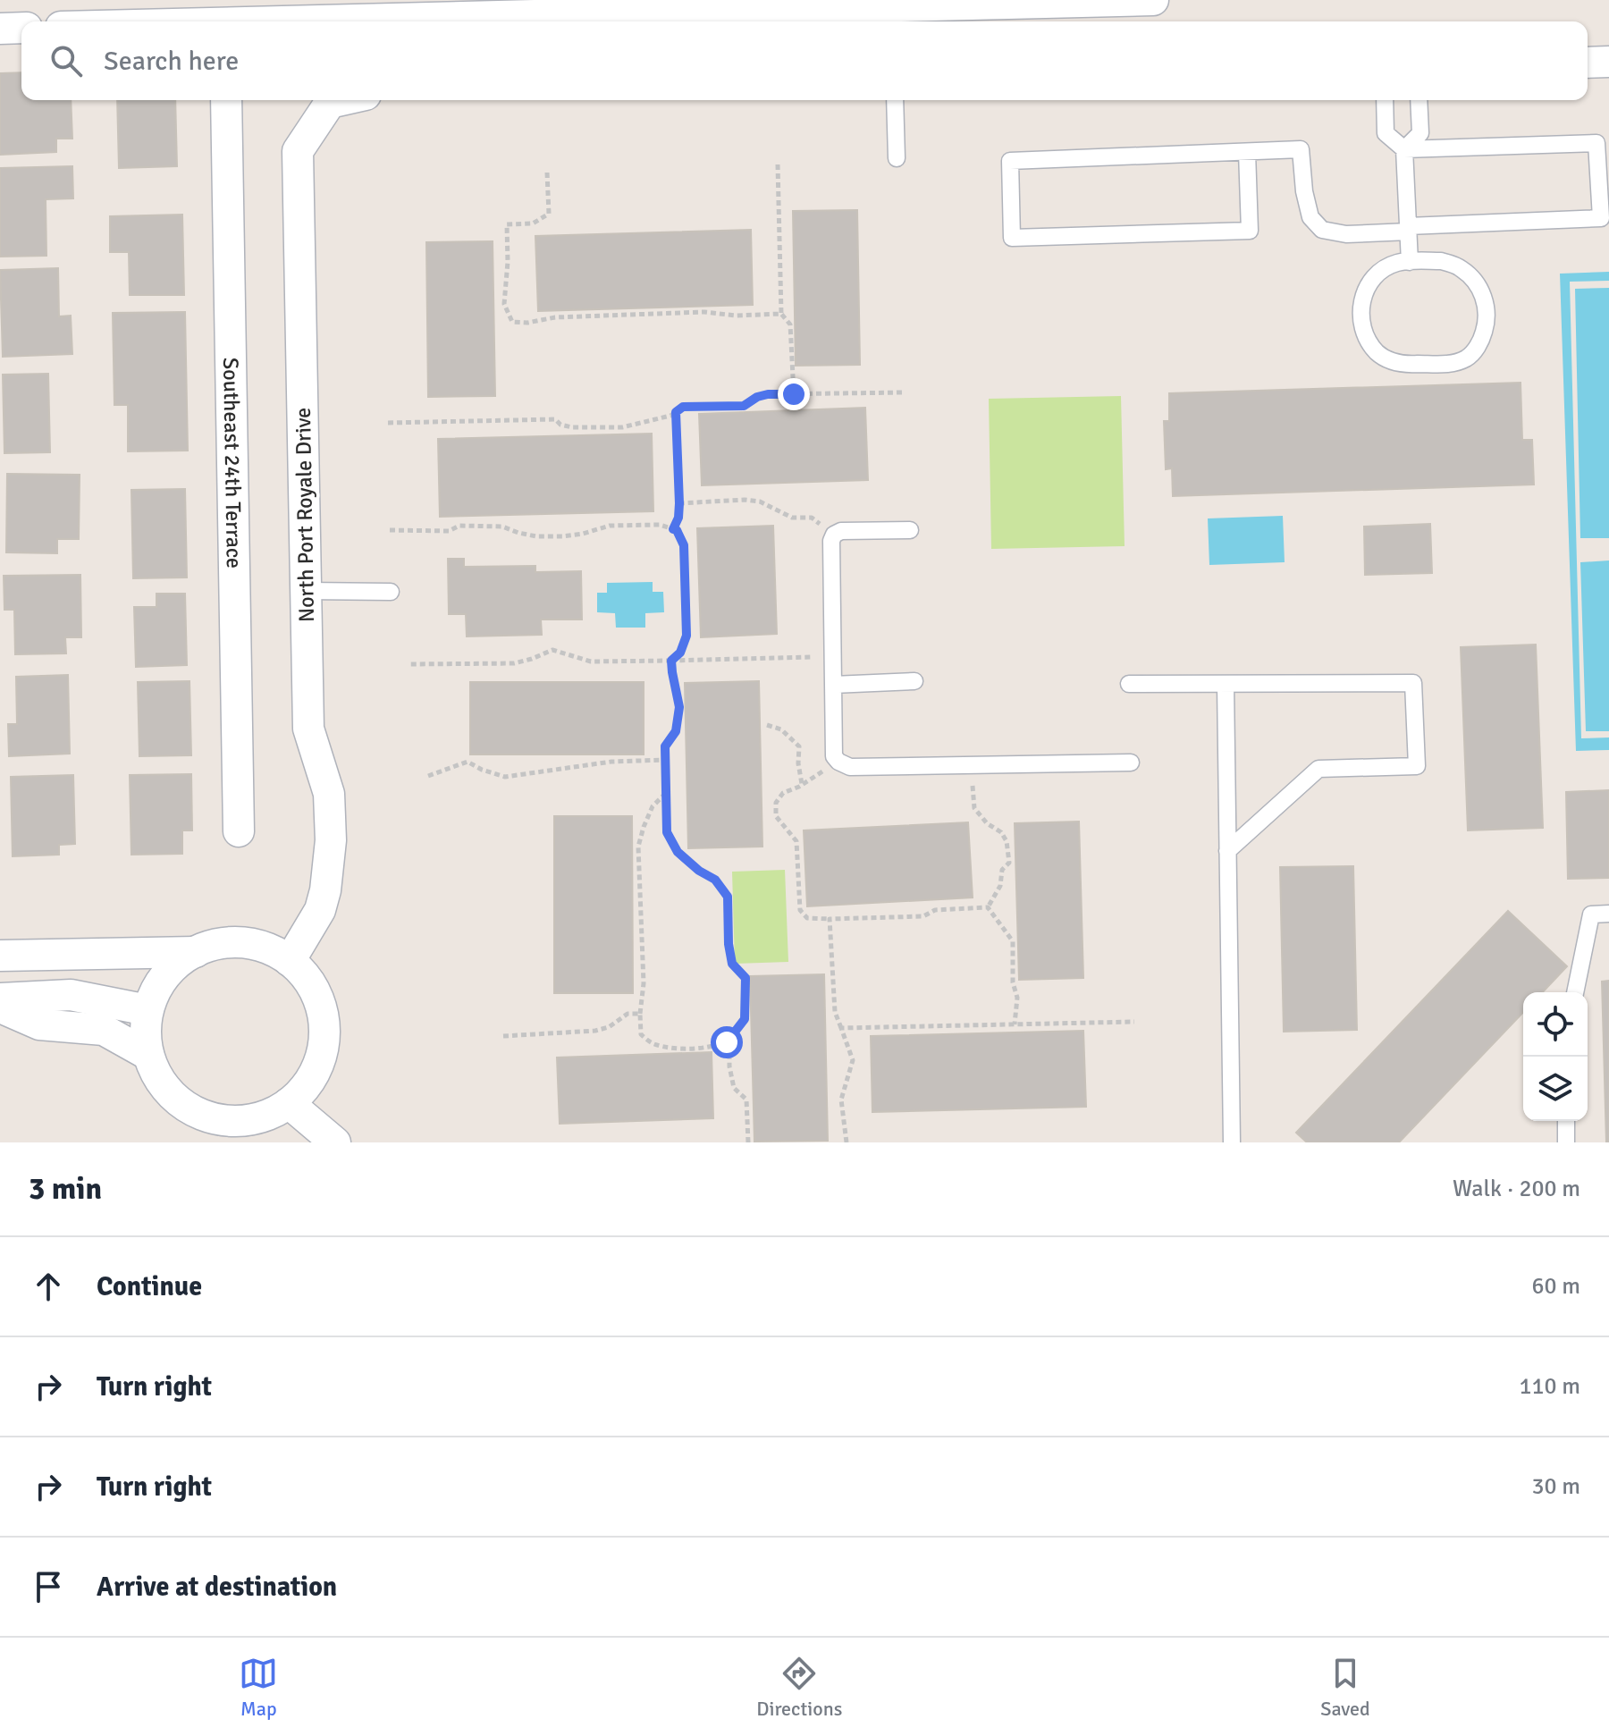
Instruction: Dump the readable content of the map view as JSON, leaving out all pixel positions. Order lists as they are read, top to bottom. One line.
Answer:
{"streets":{"street":["Southeast 24th Terrace","North Port Royale Drive"]},"page":{"search":"Search here","heading":["3 min","Walk · 200 m"],"list":[["Continue","60 m"],["Turn right","110 m"],["Turn right","30 m"],"Arrive at destination"],"nav":["Map","Directions","Saved"]}}
